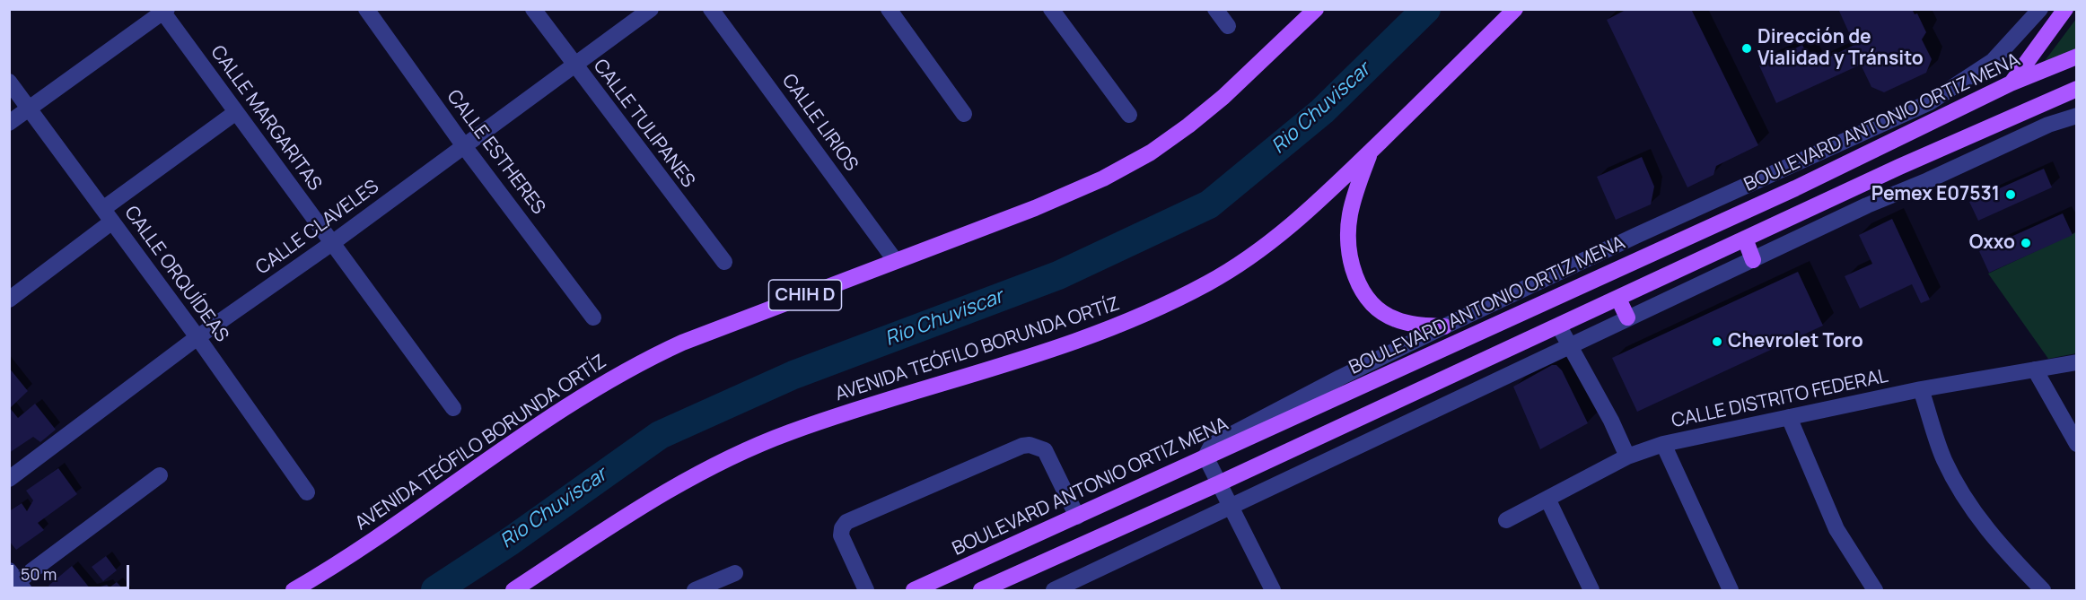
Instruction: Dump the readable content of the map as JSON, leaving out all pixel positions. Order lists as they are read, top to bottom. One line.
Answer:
{"streets":{"main road":["BOULEVARD ANTONIO ORTIZ MENA","CHIH D","AVENIDA TEÓFILO BORUNDA ORTÍZ"],"street":["CALLE MARGARITAS","CALLE LIRIOS","CALLE TULIPANES","CALLE ESTHERES","CALLE CLAVELES","CALLE ORQUÍDEAS","CALLE DISTRITO FEDERAL"]},"crossings":[["CALLE MARGARITAS","CALLE CLAVELES"],["CALLE LIRIOS","AVENIDA TEÓFILO BORUNDA ORTÍZ"],["CALLE TULIPANES","CALLE CLAVELES"],["CALLE ESTHERES","CALLE CLAVELES"],["CALLE CLAVELES","CALLE ORQUÍDEAS"]],"water":["Rio Chuviscar"],"places":["Dirección de Vialidad y Tránsito","Pemex E07531","Oxxo","Chevrolet Toro"],"scale_bar":"50 m"}
